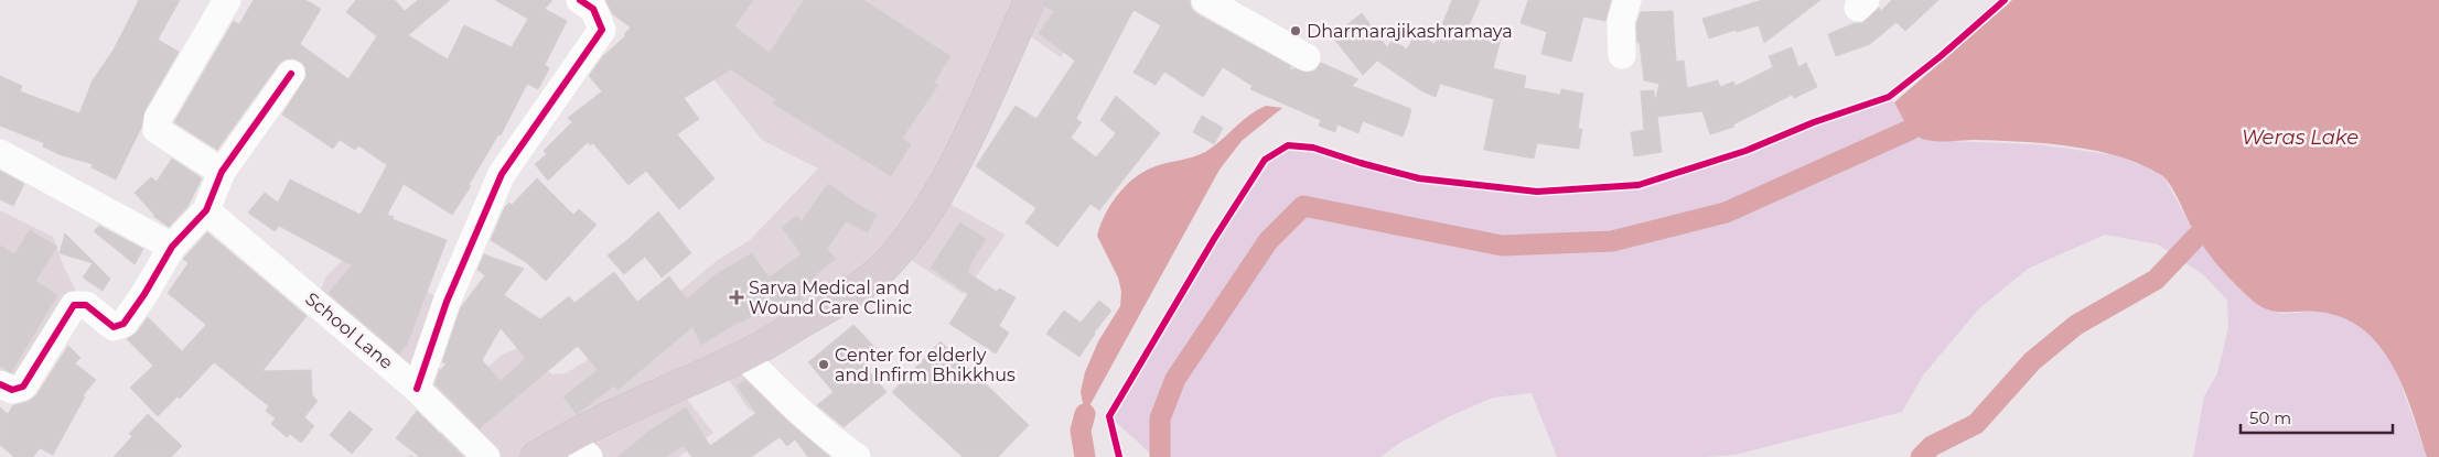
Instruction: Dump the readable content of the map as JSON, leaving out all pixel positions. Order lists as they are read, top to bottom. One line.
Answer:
{"streets":{"street":["School Lane"]},"water":["Weras Lake"],"places":{"other":["Dharmarajikashramaya","Center for elderly and Infirm Bhikkhus"],"health":["Sarva Medical and Wound Care Clinic"]},"scale_bar":"50 m"}
